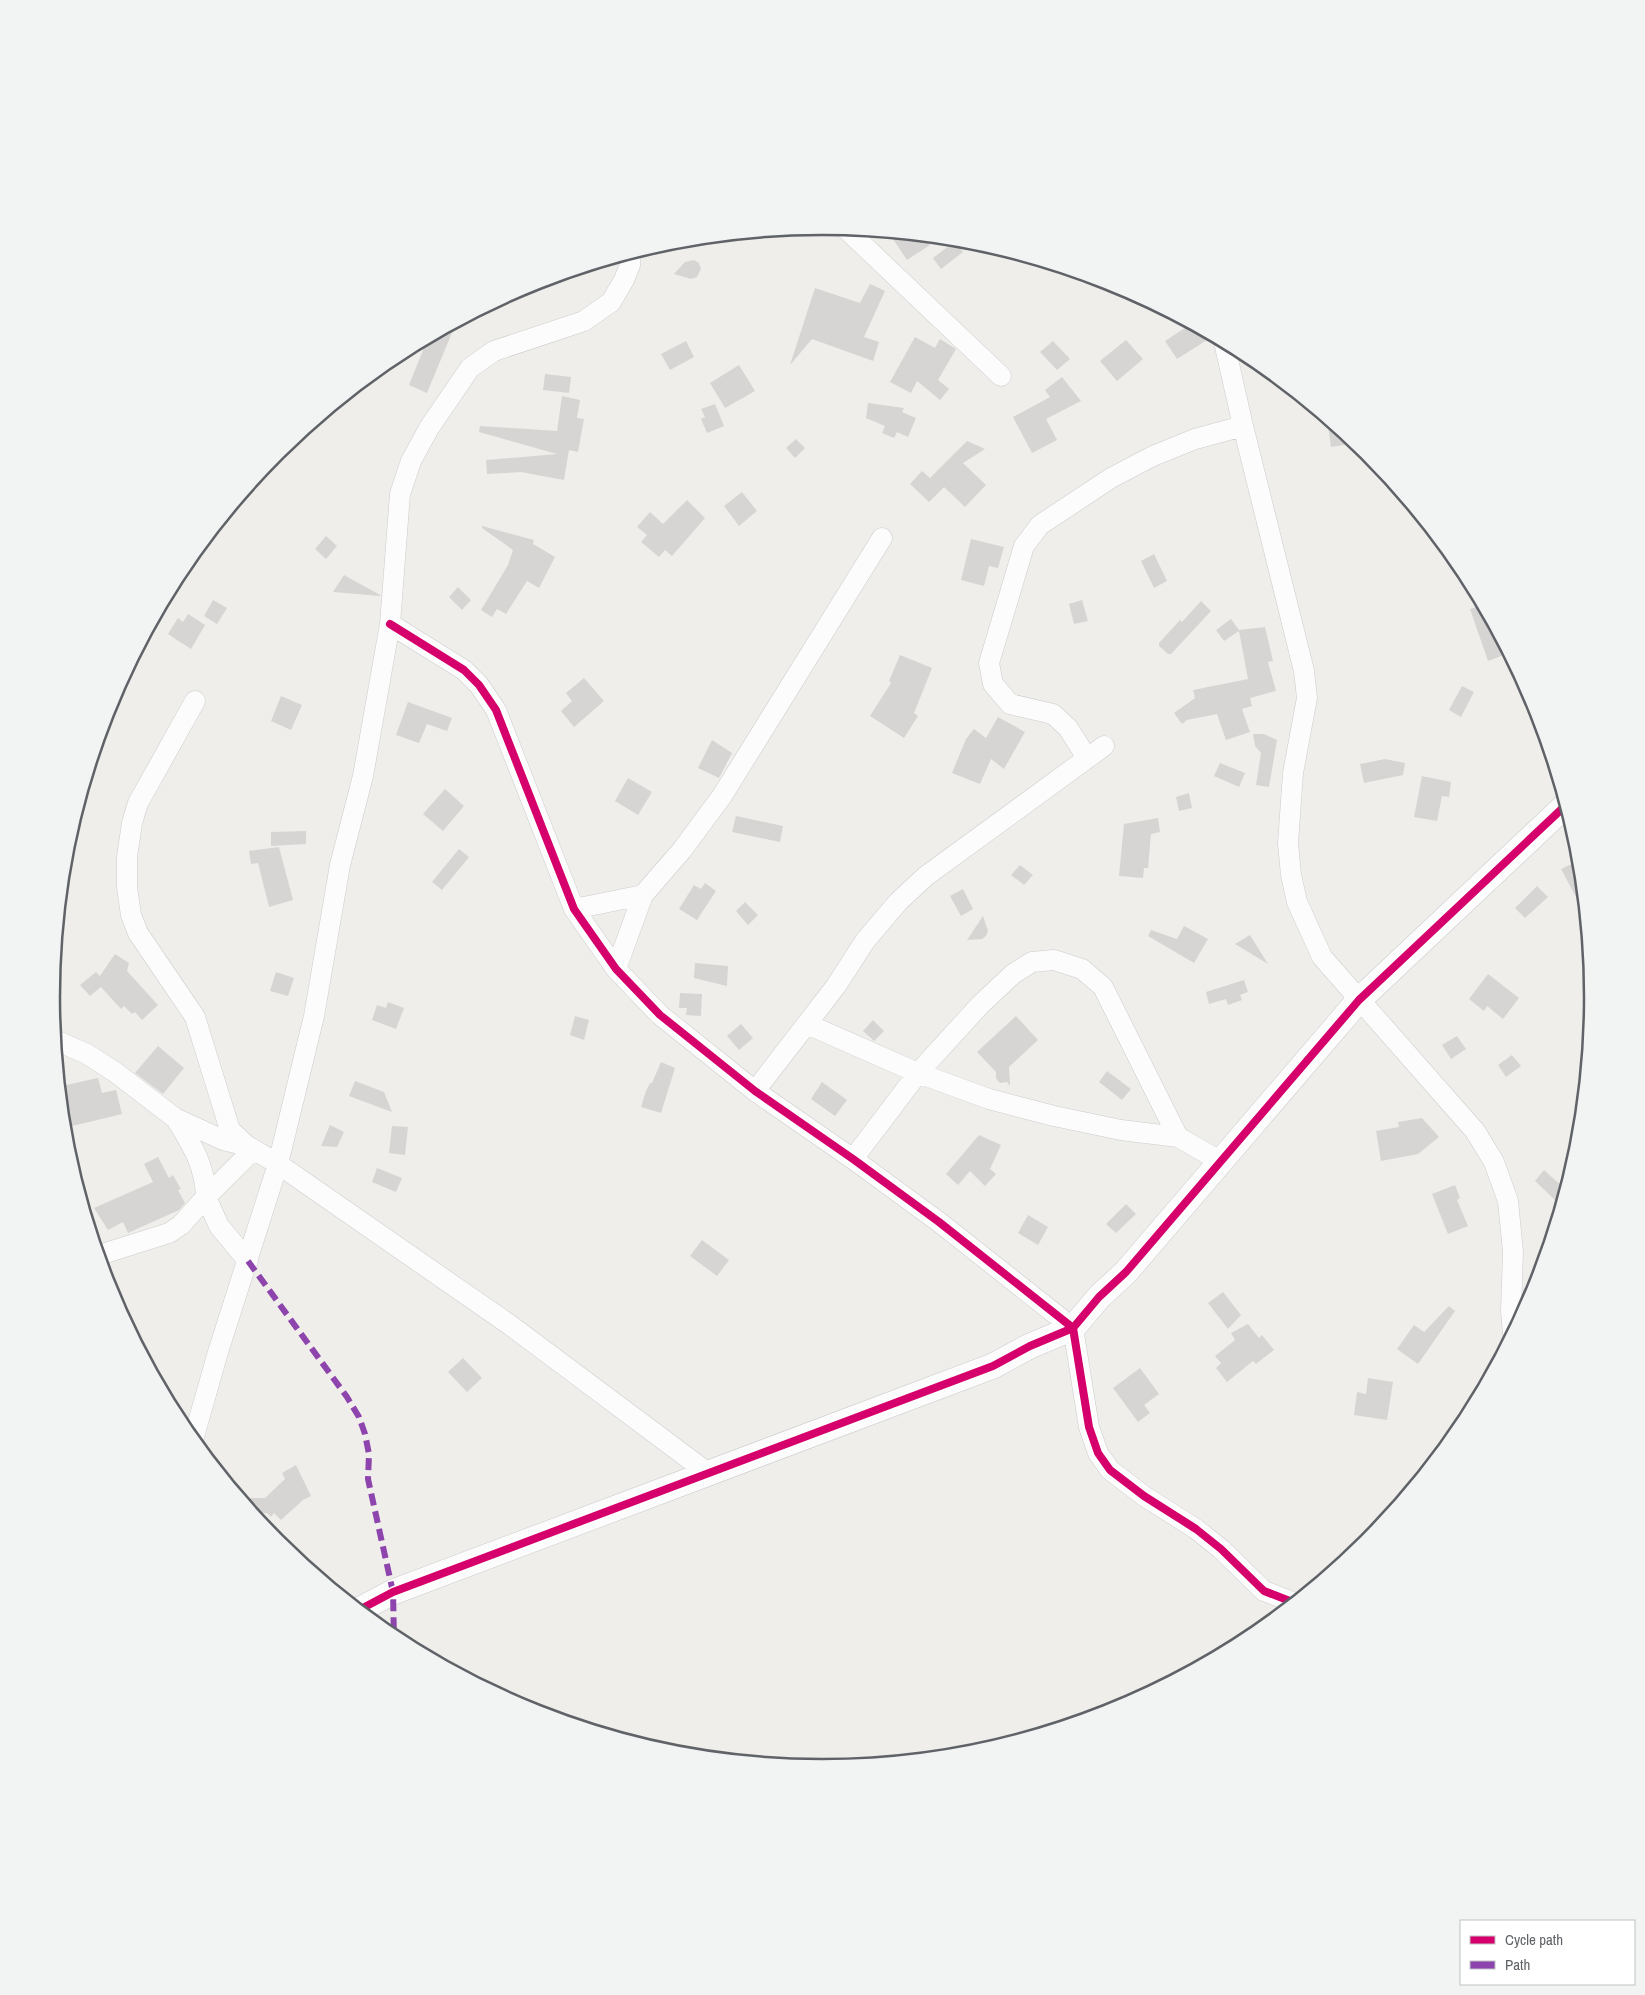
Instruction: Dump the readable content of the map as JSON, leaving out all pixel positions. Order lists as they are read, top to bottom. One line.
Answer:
{"legend":["Cycle path","Path"]}
